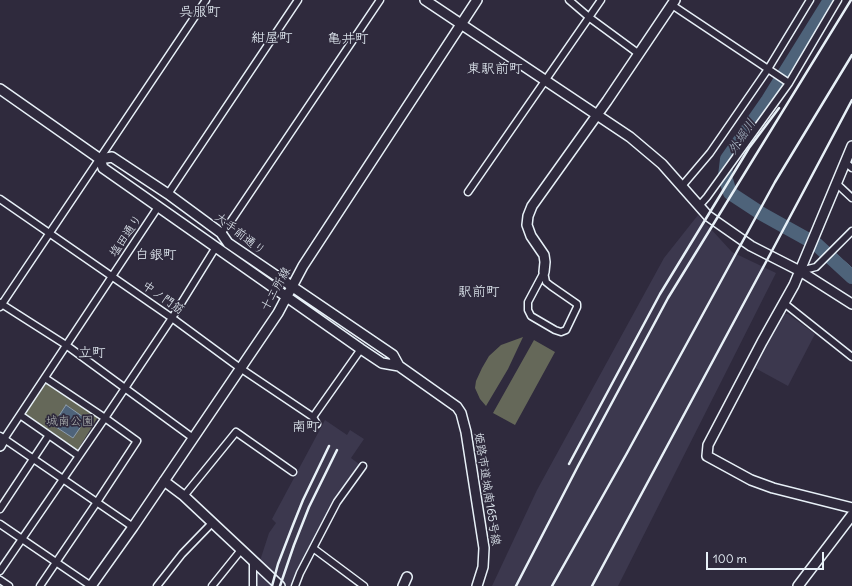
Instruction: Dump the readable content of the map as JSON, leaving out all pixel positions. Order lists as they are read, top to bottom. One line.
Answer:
{"streets":{"street":["大手前通り","塩田通り","十二所線","中ノ門筋","姫路市道城南165号線"]},"crossings":[["大手前通り","塩田通り"],["大手前通り","十二所線"],["大手前通り","姫路市道城南165号線"],["塩田通り","中ノ門筋"],["十二所線","中ノ門筋"]],"districts":["呉服町","紺屋町","亀井町","東駅前町","白銀町","駅前町","立町","南町"],"water":["外堀川"],"parks":["城南公園"],"scale_bar":"100 m"}
